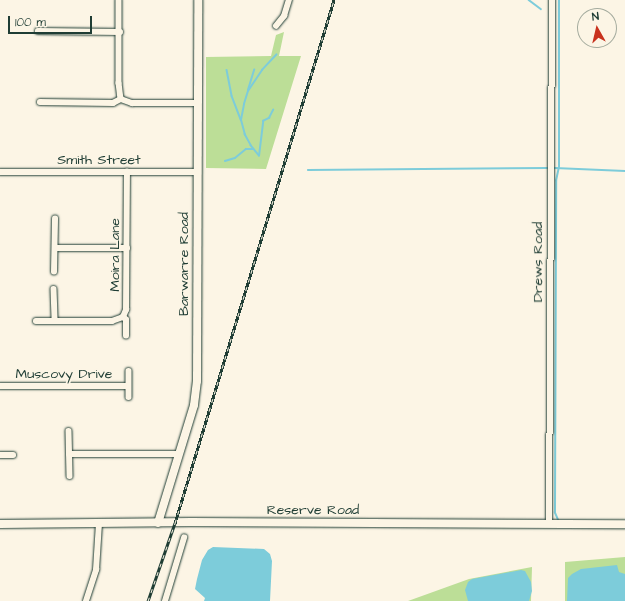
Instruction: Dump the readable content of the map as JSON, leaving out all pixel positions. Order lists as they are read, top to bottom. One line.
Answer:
{"streets":{"street":["Smith Street","Moira Lane","Drews Road","Barwarre Road","Muscovy Drive","Reserve Road"]},"crossings":[["Smith Street","Moira Lane"],["Smith Street","Barwarre Road"],["Drews Road","Reserve Road"],["Barwarre Road","Reserve Road"]],"scale_bar":"100 m","north":"top"}
